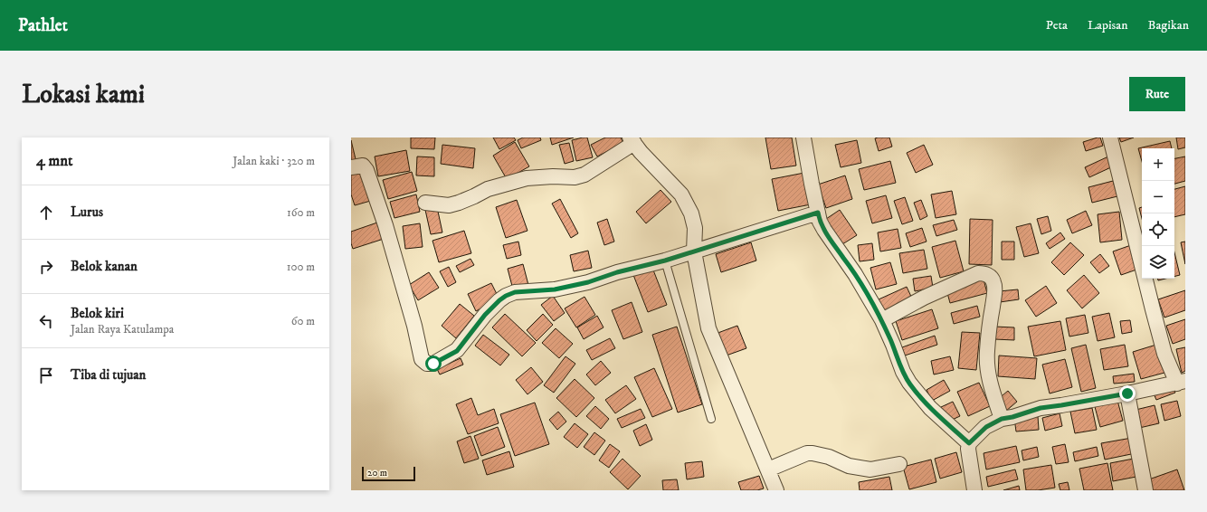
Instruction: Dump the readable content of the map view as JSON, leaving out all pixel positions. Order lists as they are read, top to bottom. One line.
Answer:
{"scale_bar":"20 m","page":{"header":"Pathlet","nav":["Peta","Lapisan","Bagikan"],"buttons":"Rute","title":"Lokasi kami","heading":["4 mnt","Jalan kaki · 320 m"],"map_buttons":["+","−"],"list":[["Lurus","160 m"],["Belok kanan","100 m"],["Belok kiri","Jalan Raya Katulampa","60 m"],"Tiba di tujuan"],"scale":"20 m"}}
